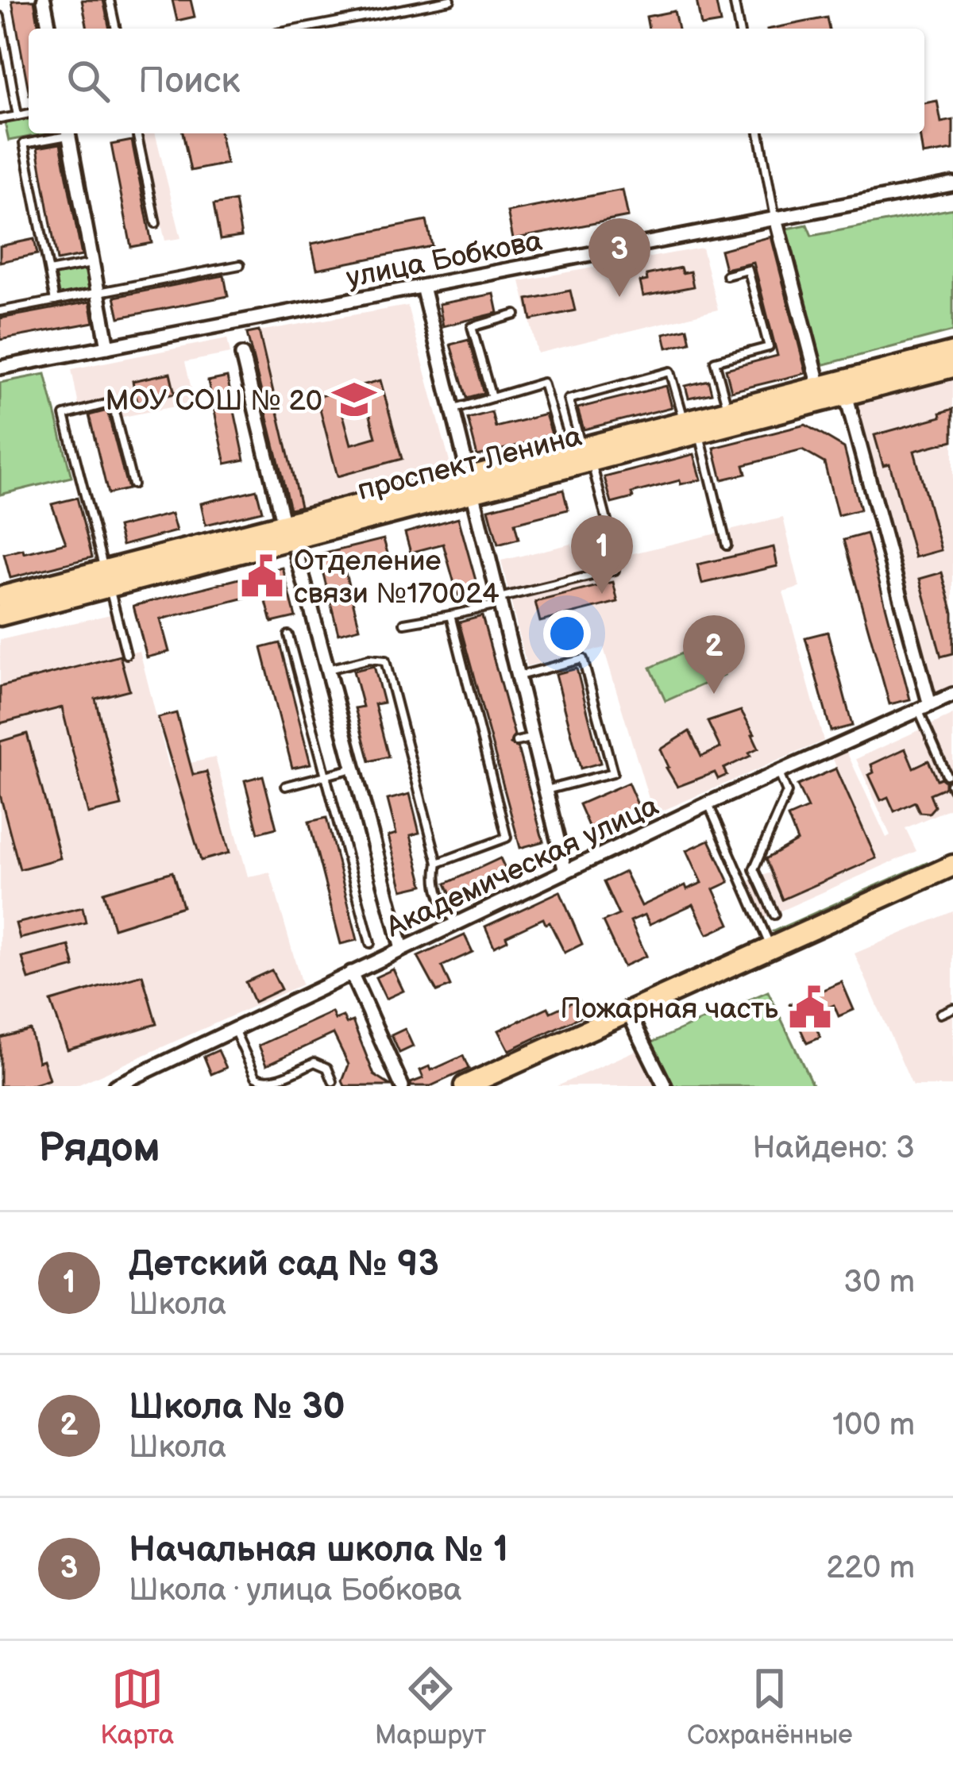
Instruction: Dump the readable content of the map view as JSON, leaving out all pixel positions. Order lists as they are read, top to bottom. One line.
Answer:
{"streets":{"main road":["проспект Ленина"],"street":["улица Бобкова","Академическая улица"]},"places":{"school or university":["МОУ СОШ № 20"],"public building":["Отделение связи №170024","Пожарная часть"]},"page":{"search":"Поиск","pins":["3","1","2"],"heading":["Рядом","Найдено: 3"],"list":[{"mark":"1","name":"Детский сад № 93","note":"Школа","value":"30 m"},{"mark":"2","name":"Школа № 30","note":"Школа","value":"100 m"},{"mark":"3","name":"Начальная школа № 1","note":"Школа · улица Бобкова","value":"220 m"}],"nav":["Карта","Маршрут","Сохранённые"]}}
